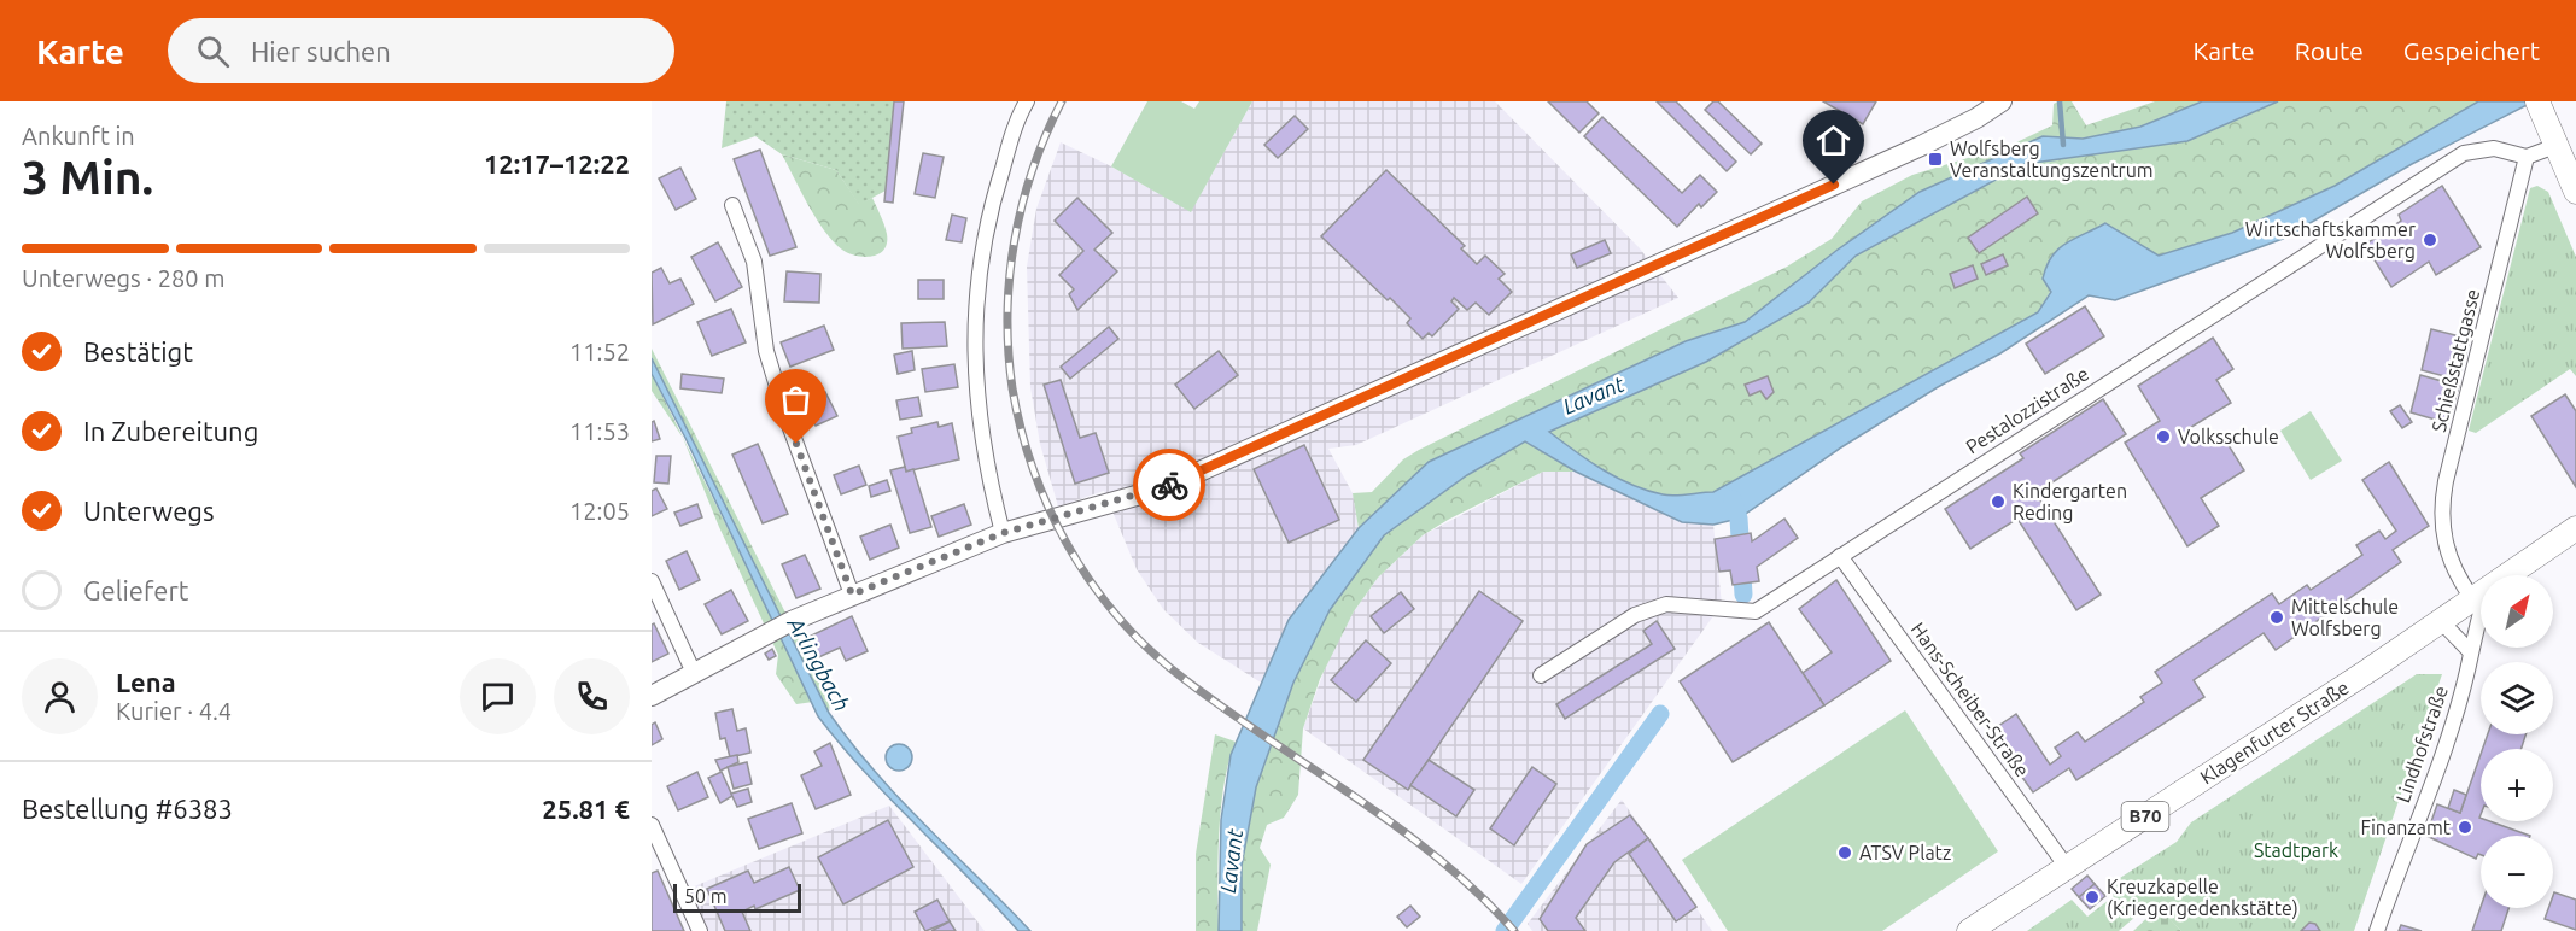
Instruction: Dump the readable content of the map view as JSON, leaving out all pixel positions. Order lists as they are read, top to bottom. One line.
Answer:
{"streets":{"main road":["Klagenfurter Straße","B70"],"street":["Schießstattgasse","Pestalozzistraße","Hans-Scheiber-Straße","Lindhofstraße"]},"crossings":[["Schießstattgasse","Pestalozzistraße"],["Schießstattgasse","Klagenfurter Straße"],["Schießstattgasse","Lindhofstraße"],["Pestalozzistraße","Hans-Scheiber-Straße"],["Hans-Scheiber-Straße","Klagenfurter Straße"],["Klagenfurter Straße","Lindhofstraße"]],"water":["Lavant","Arlingbach"],"parks":["Stadtpark"],"places":{"transit":["Wolfsberg Veranstaltungszentrum"],"other":["Wirtschaftskammer Wolfsberg","Volksschule","Kindergarten Reding","Mittelschule Wolfsberg","Finanzamt","ATSV Platz","Kreuzkapelle (Kriegergedenkstätte)"]},"scale_bar":"50 m","north":"top right","page":{"header":"Karte","search":"Hier suchen","nav":["Karte","Route","Gespeichert"],"heading":["3 Min.","Ankunft in","12:17–12:22"],"panel":["Lena","Kurier · 4.4","Bestellung #6383","25.81 €"],"bar":"Unterwegs · 280 m","list":[["Bestätigt","11:52"],["In Zubereitung","11:53"],["Unterwegs","12:05"],"Geliefert"],"map_buttons":["+","−"],"scale":"50 m"}}
